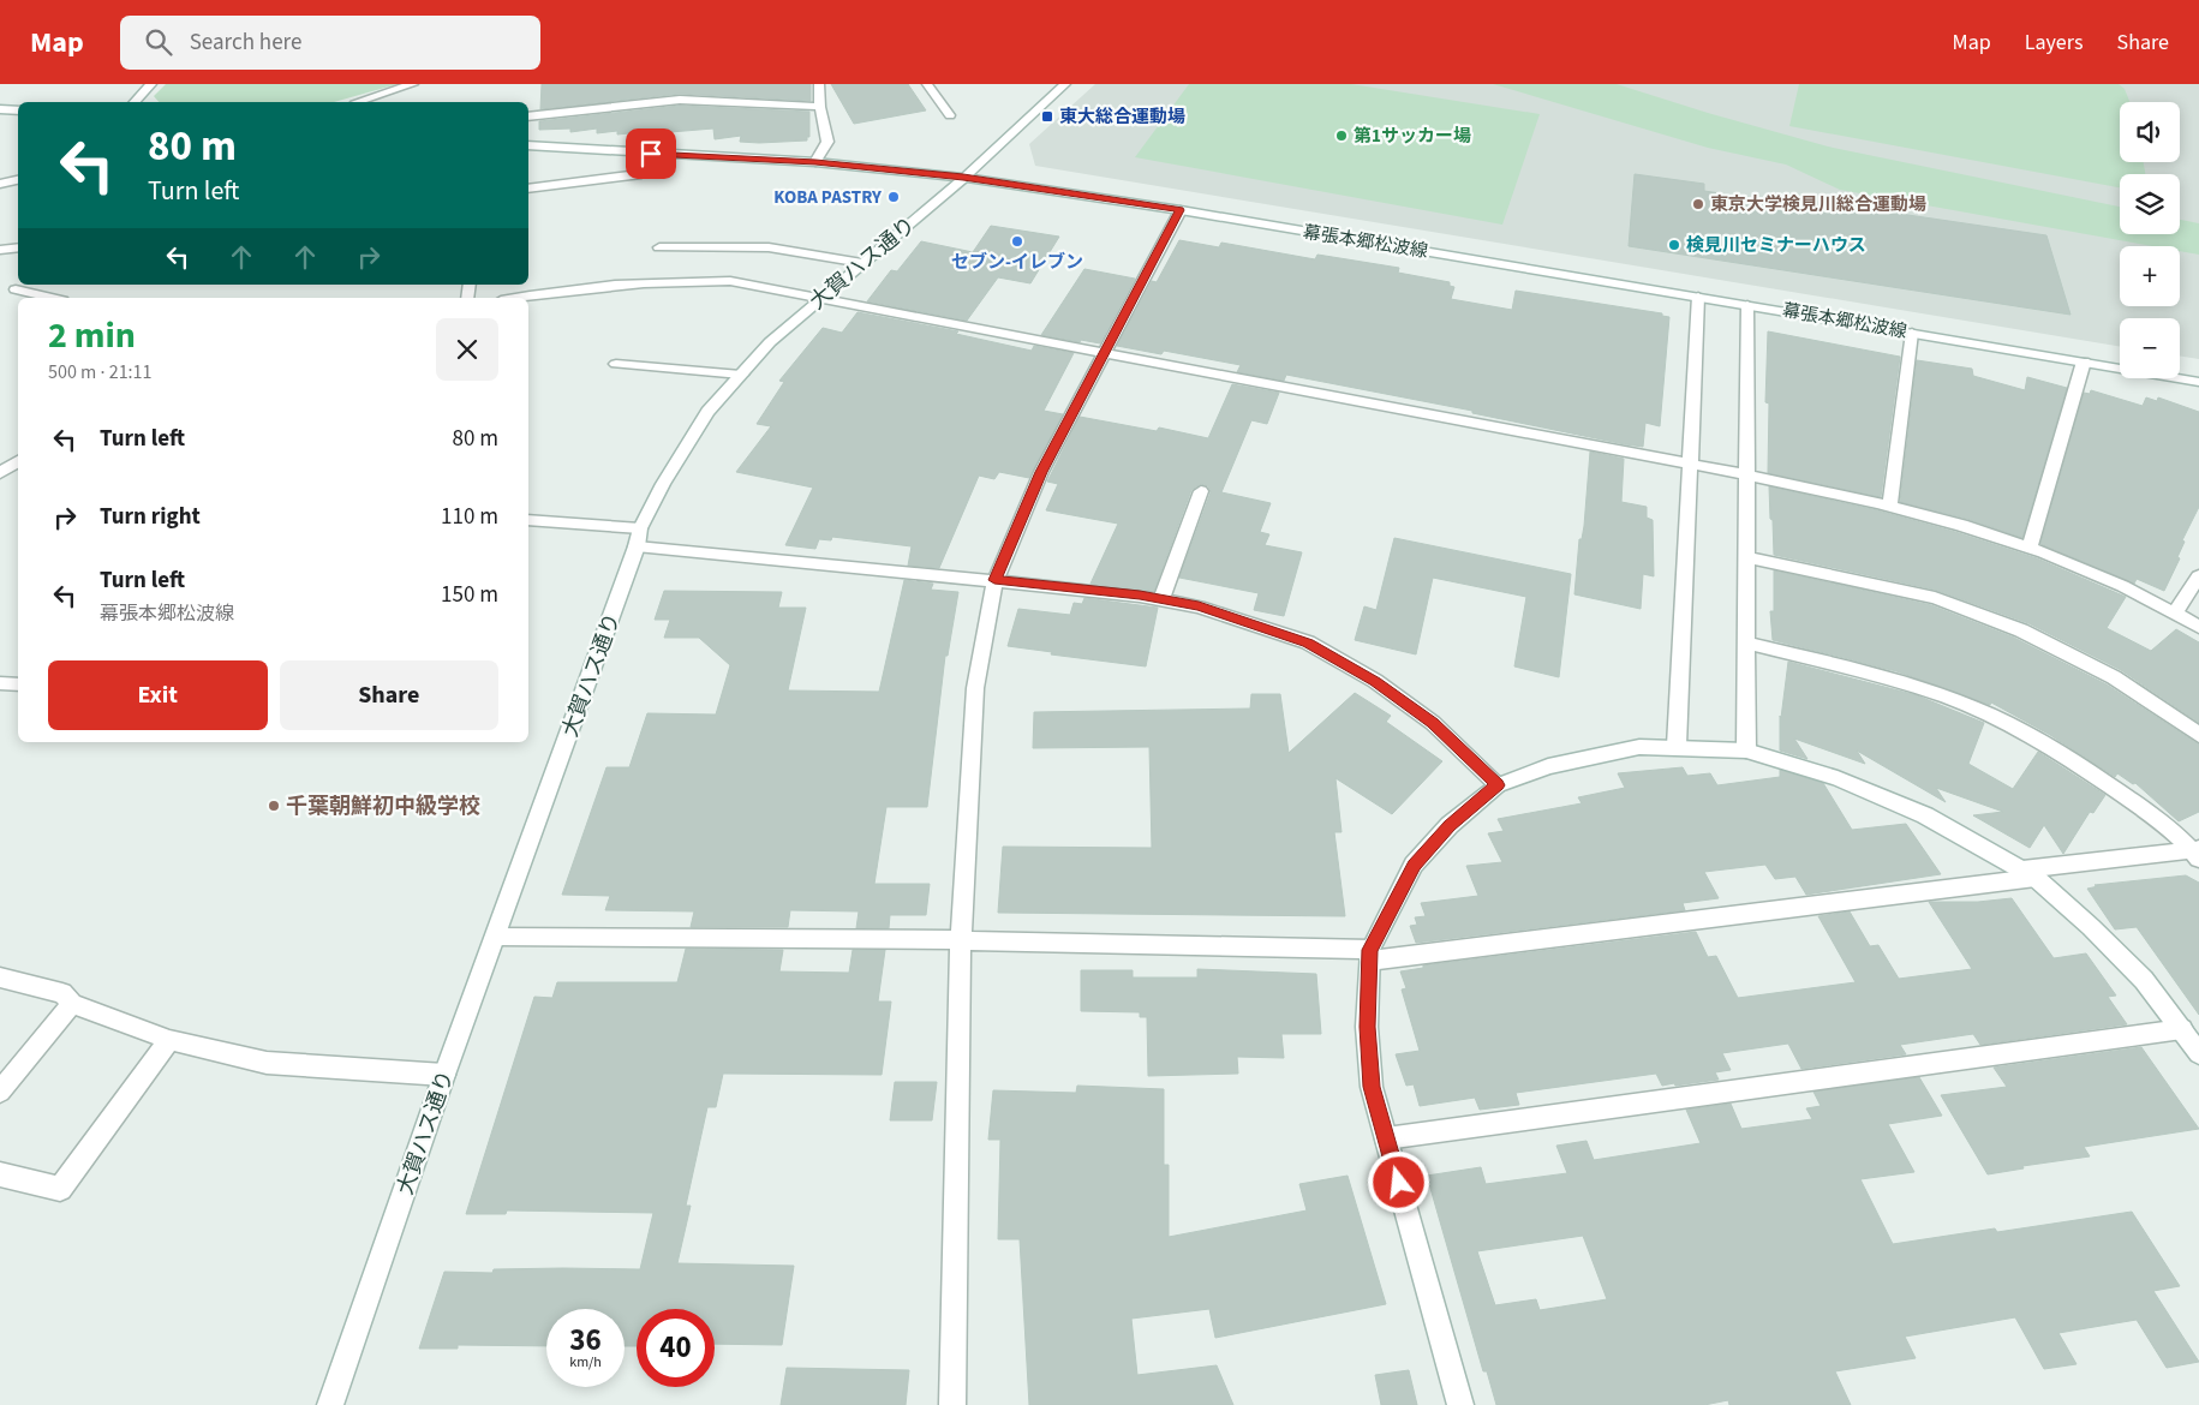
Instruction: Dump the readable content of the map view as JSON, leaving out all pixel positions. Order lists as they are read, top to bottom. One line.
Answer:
{"streets":{"street":["幕張本郷松波線","大賀ハス通り"]},"crossings":[["幕張本郷松波線","大賀ハス通り"]],"places":{"transit":["東大総合運動場"],"other":["第1サッカー場","KOBA PASTRY","東京大学検見川総合運動場","セブン-イレブン","検見川セミナーハウス","千葉朝鮮初中級学校"]},"page":{"header":"Map","search":"Search here","nav":["Map","Layers","Share"],"map_buttons":["+","−"],"turn":["80 m","Turn left"],"heading":["2 min","500 m · 21:11"],"list":[{"name":"Turn left","value":"80 m"},{"name":"Turn right","value":"110 m"},{"name":"Turn left","note":"幕張本郷松波線","value":"150 m"}],"buttons":["Exit","Share"],"speed":"36 km/h","limit":"40"}}
